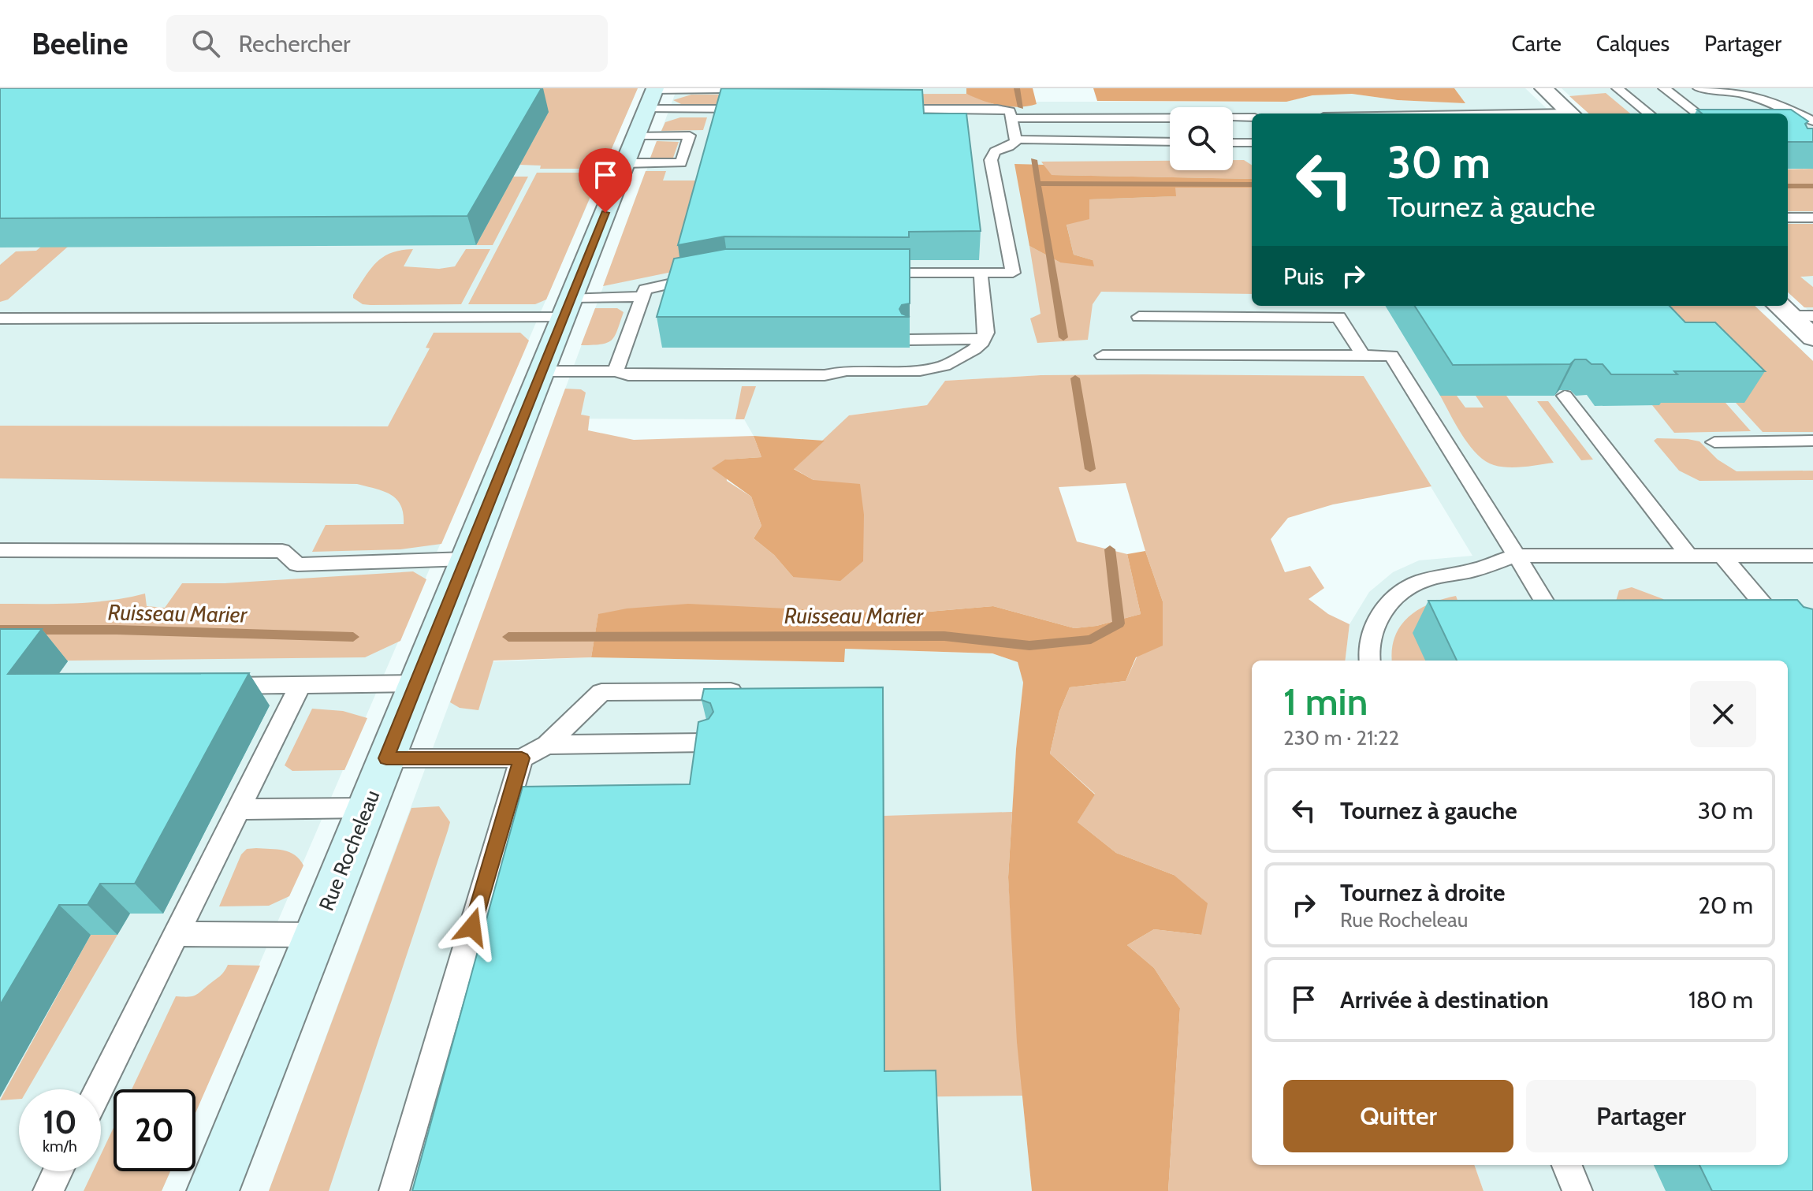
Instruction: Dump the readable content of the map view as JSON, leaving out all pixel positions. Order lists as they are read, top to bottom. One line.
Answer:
{"streets":{"street":["Rue Rocheleau"]},"water":["Ruisseau Marier"],"page":{"header":"Beeline","search":"Rechercher","nav":["Carte","Calques","Partager"],"turn":["30 m","Tournez à gauche"],"then":"Puis","heading":["1 min","230 m · 21:22"],"list":[{"name":"Tournez à gauche","value":"30 m"},{"name":"Tournez à droite","note":"Rue Rocheleau","value":"20 m"},{"name":"Arrivée à destination","value":"180 m"}],"buttons":["Quitter","Partager"],"speed":"10 km/h","limit":"20"}}
